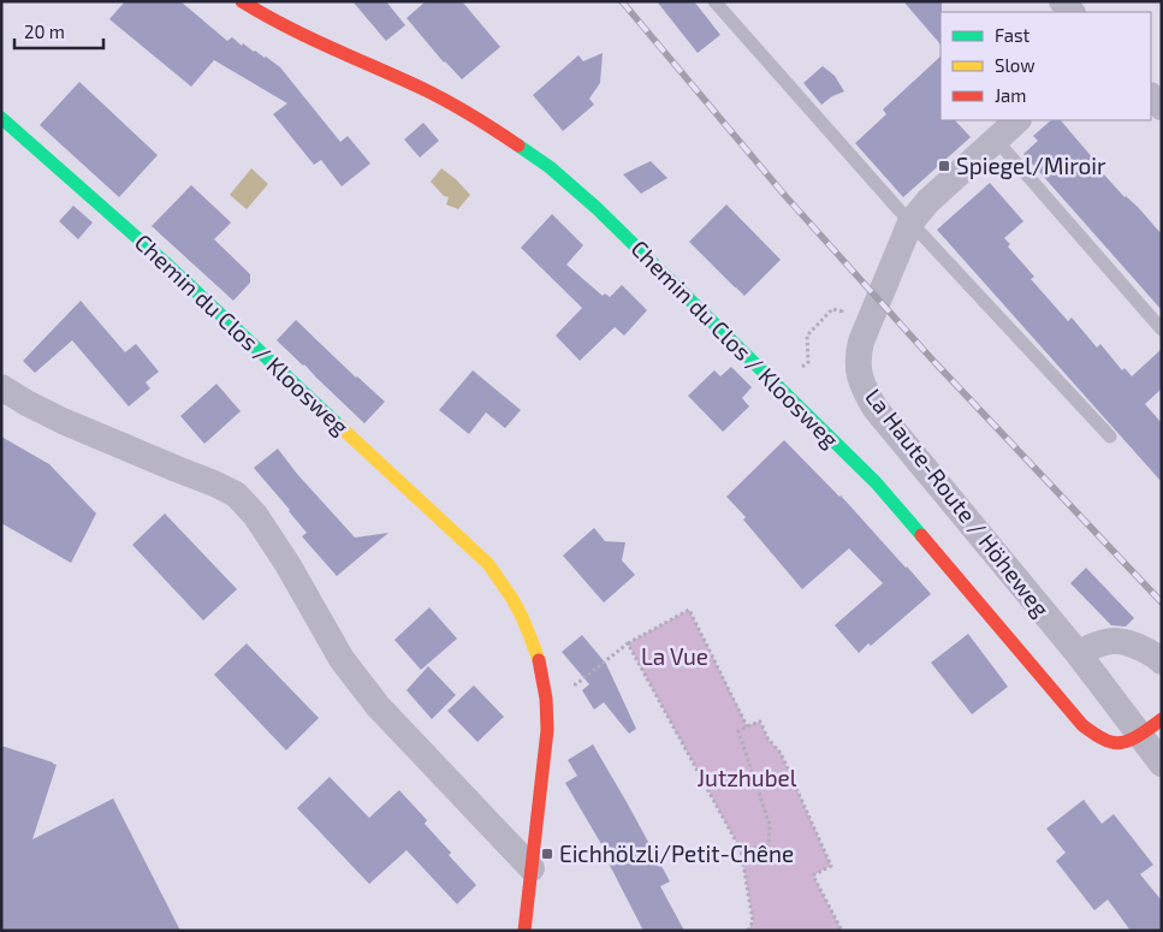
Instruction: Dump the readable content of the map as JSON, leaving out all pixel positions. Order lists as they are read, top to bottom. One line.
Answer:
{"streets":{"street":["Chemin du Clos / Kloosweg","La Haute-Route / Höheweg"]},"crossings":[["Chemin du Clos / Kloosweg","La Haute-Route / Höheweg"]],"parks":["La Vue","Jutzhubel"],"places":{"transit":["Spiegel/Miroir","Eichhölzli/Petit-Chêne"]},"legend":["Fast","Slow","Jam"],"scale_bar":"20 m"}
